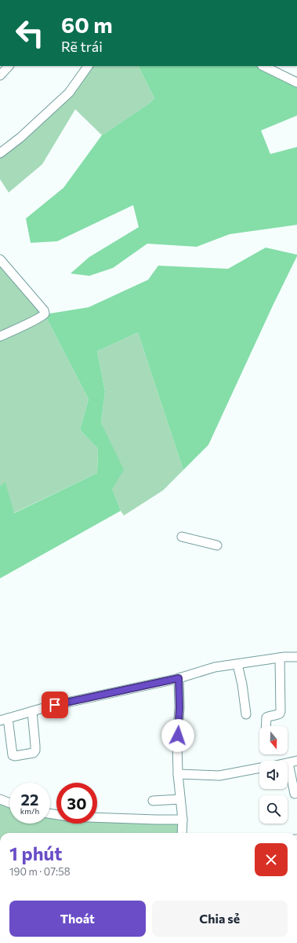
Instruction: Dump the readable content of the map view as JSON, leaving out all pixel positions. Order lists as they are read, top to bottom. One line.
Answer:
{"north":"bottom","page":{"turn":["60 m","Rẽ trái"],"speed":"22 km/h","limit":"30","heading":["1 phút","190 m · 07:58"],"buttons":["Thoát","Chia sẻ"]}}
